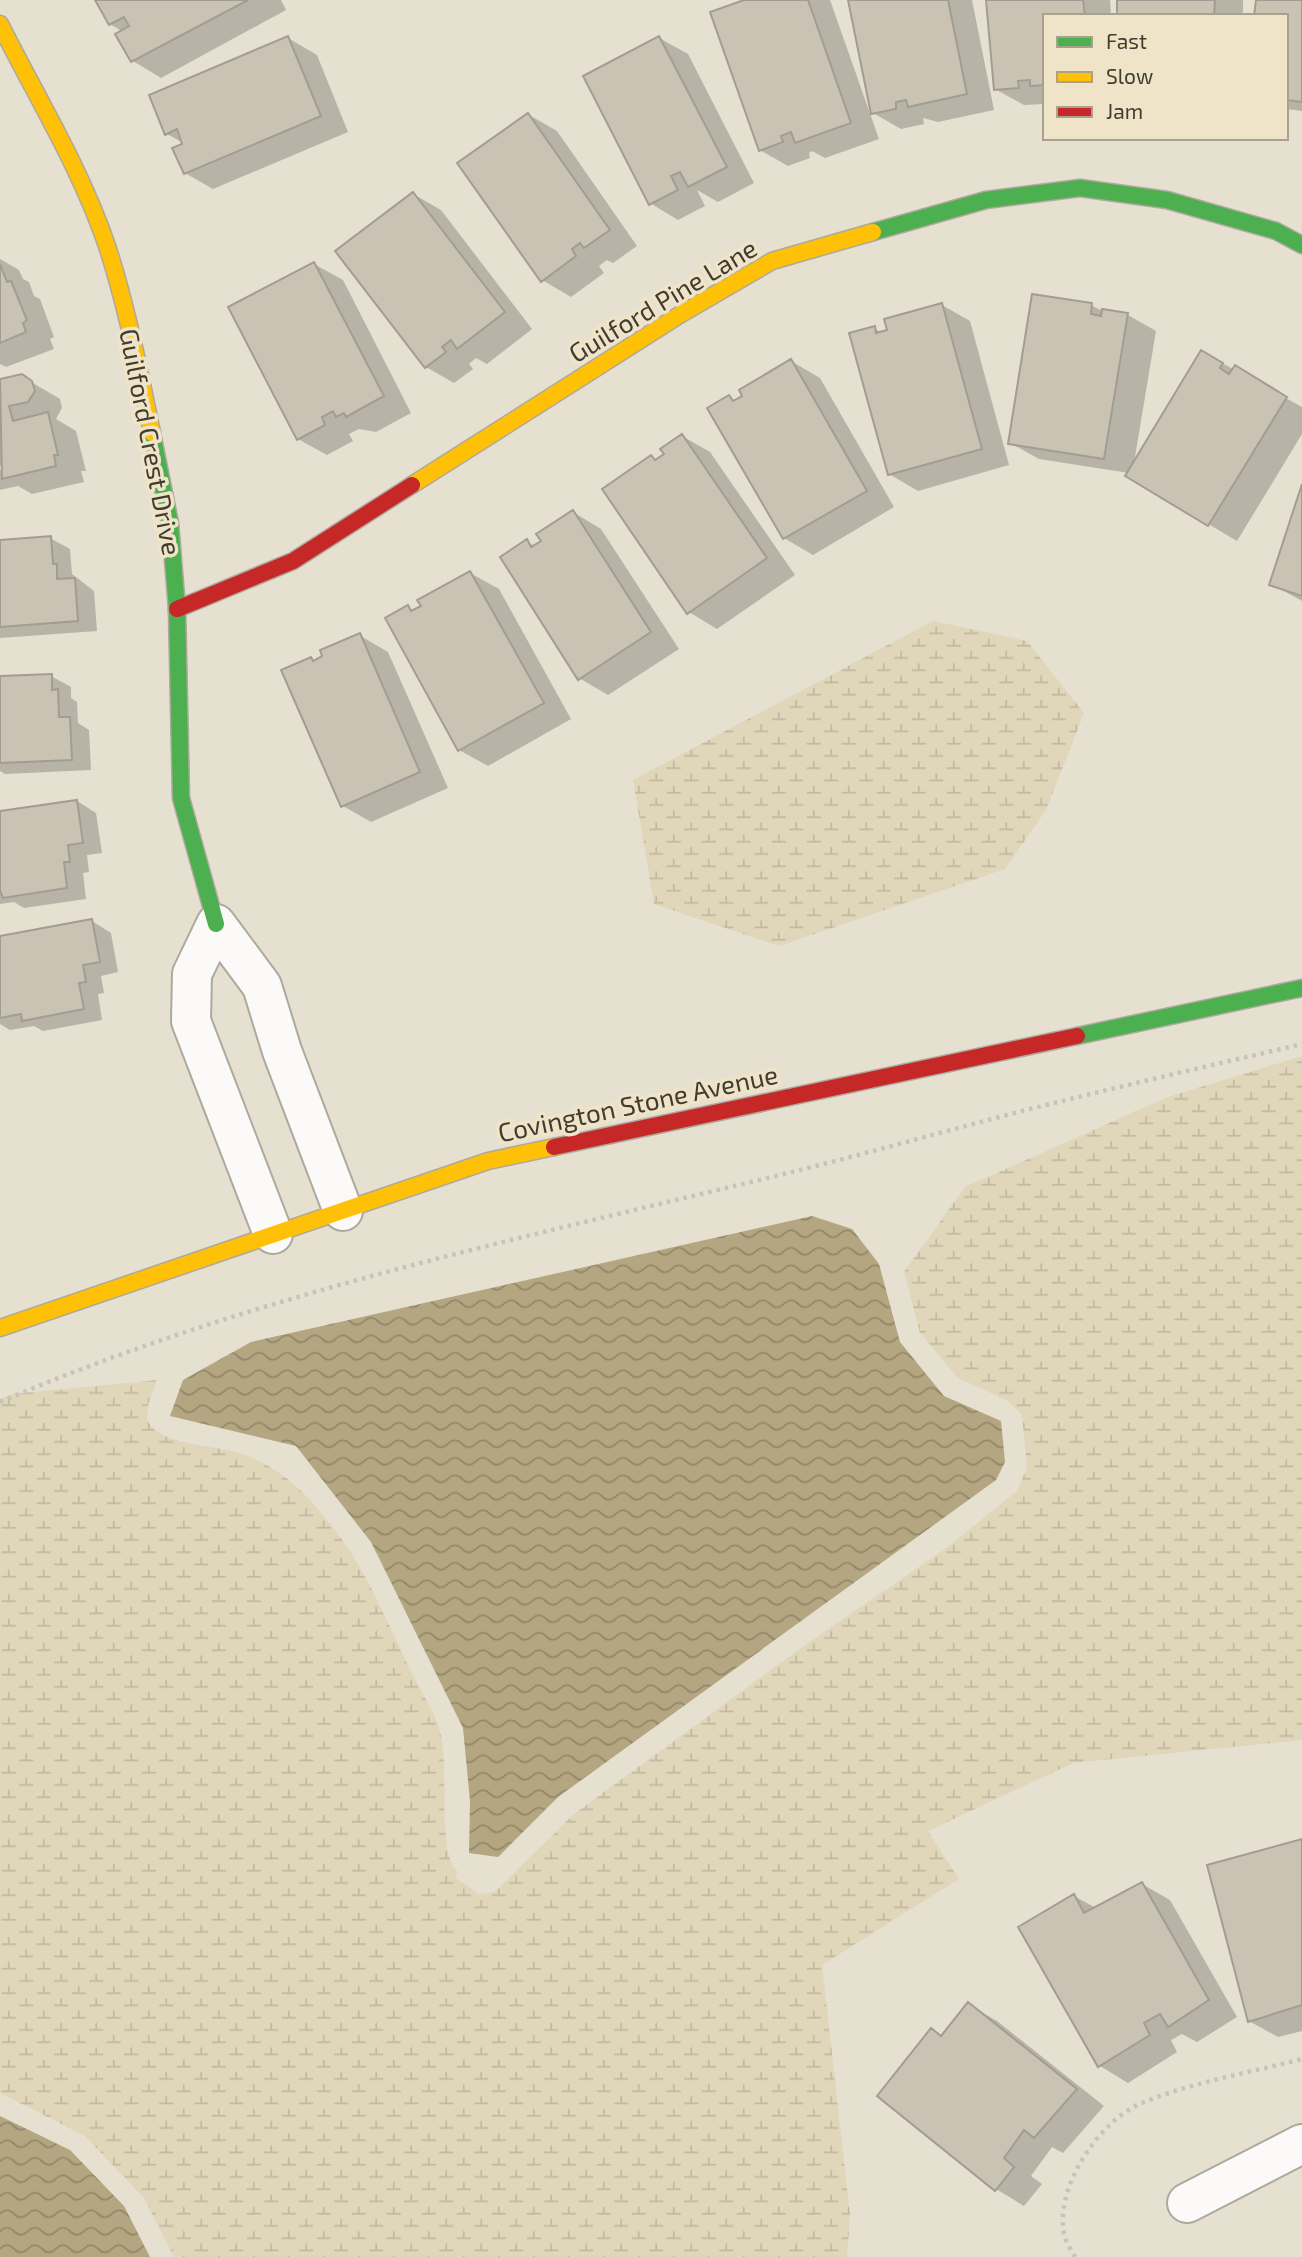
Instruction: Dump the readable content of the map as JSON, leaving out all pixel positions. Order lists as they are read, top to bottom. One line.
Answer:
{"streets":{"street":["Guilford Pine Lane","Guilford Crest Drive","Covington Stone Avenue"]},"crossings":[["Guilford Pine Lane","Guilford Crest Drive"],["Guilford Crest Drive","Covington Stone Avenue"]],"legend":["Fast","Slow","Jam"]}
